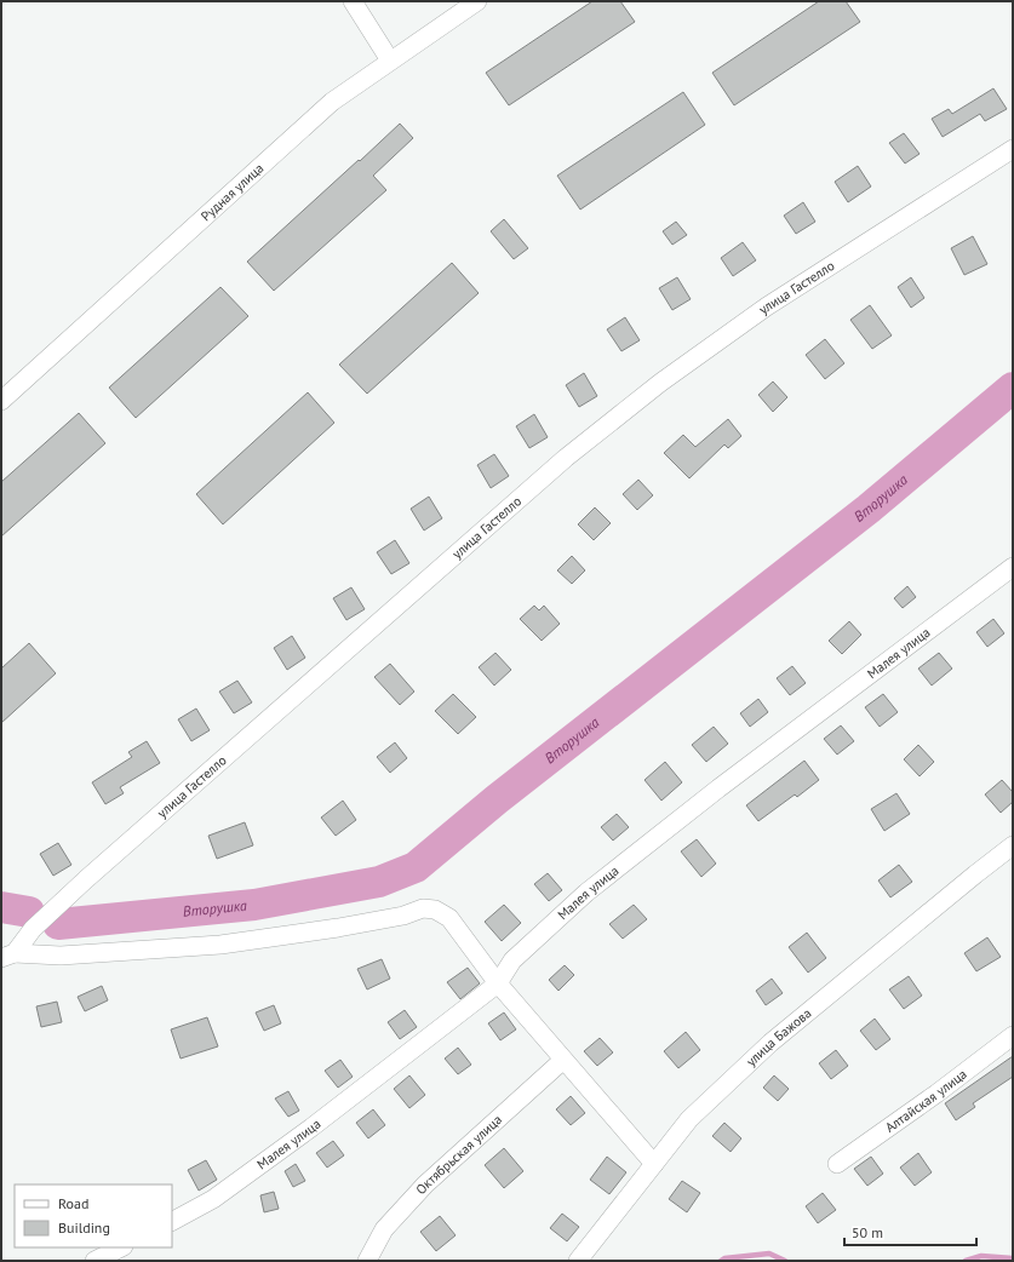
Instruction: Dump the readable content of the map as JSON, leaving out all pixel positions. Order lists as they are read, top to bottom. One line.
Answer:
{"streets":{"street":["Рудная улица","улица Гастелло","Малея улица","улица Бажова","Алтайская улица","Октябрьская улица"]},"water":["Вторушка"],"legend":["Road","Building"],"scale_bar":"50 m"}
